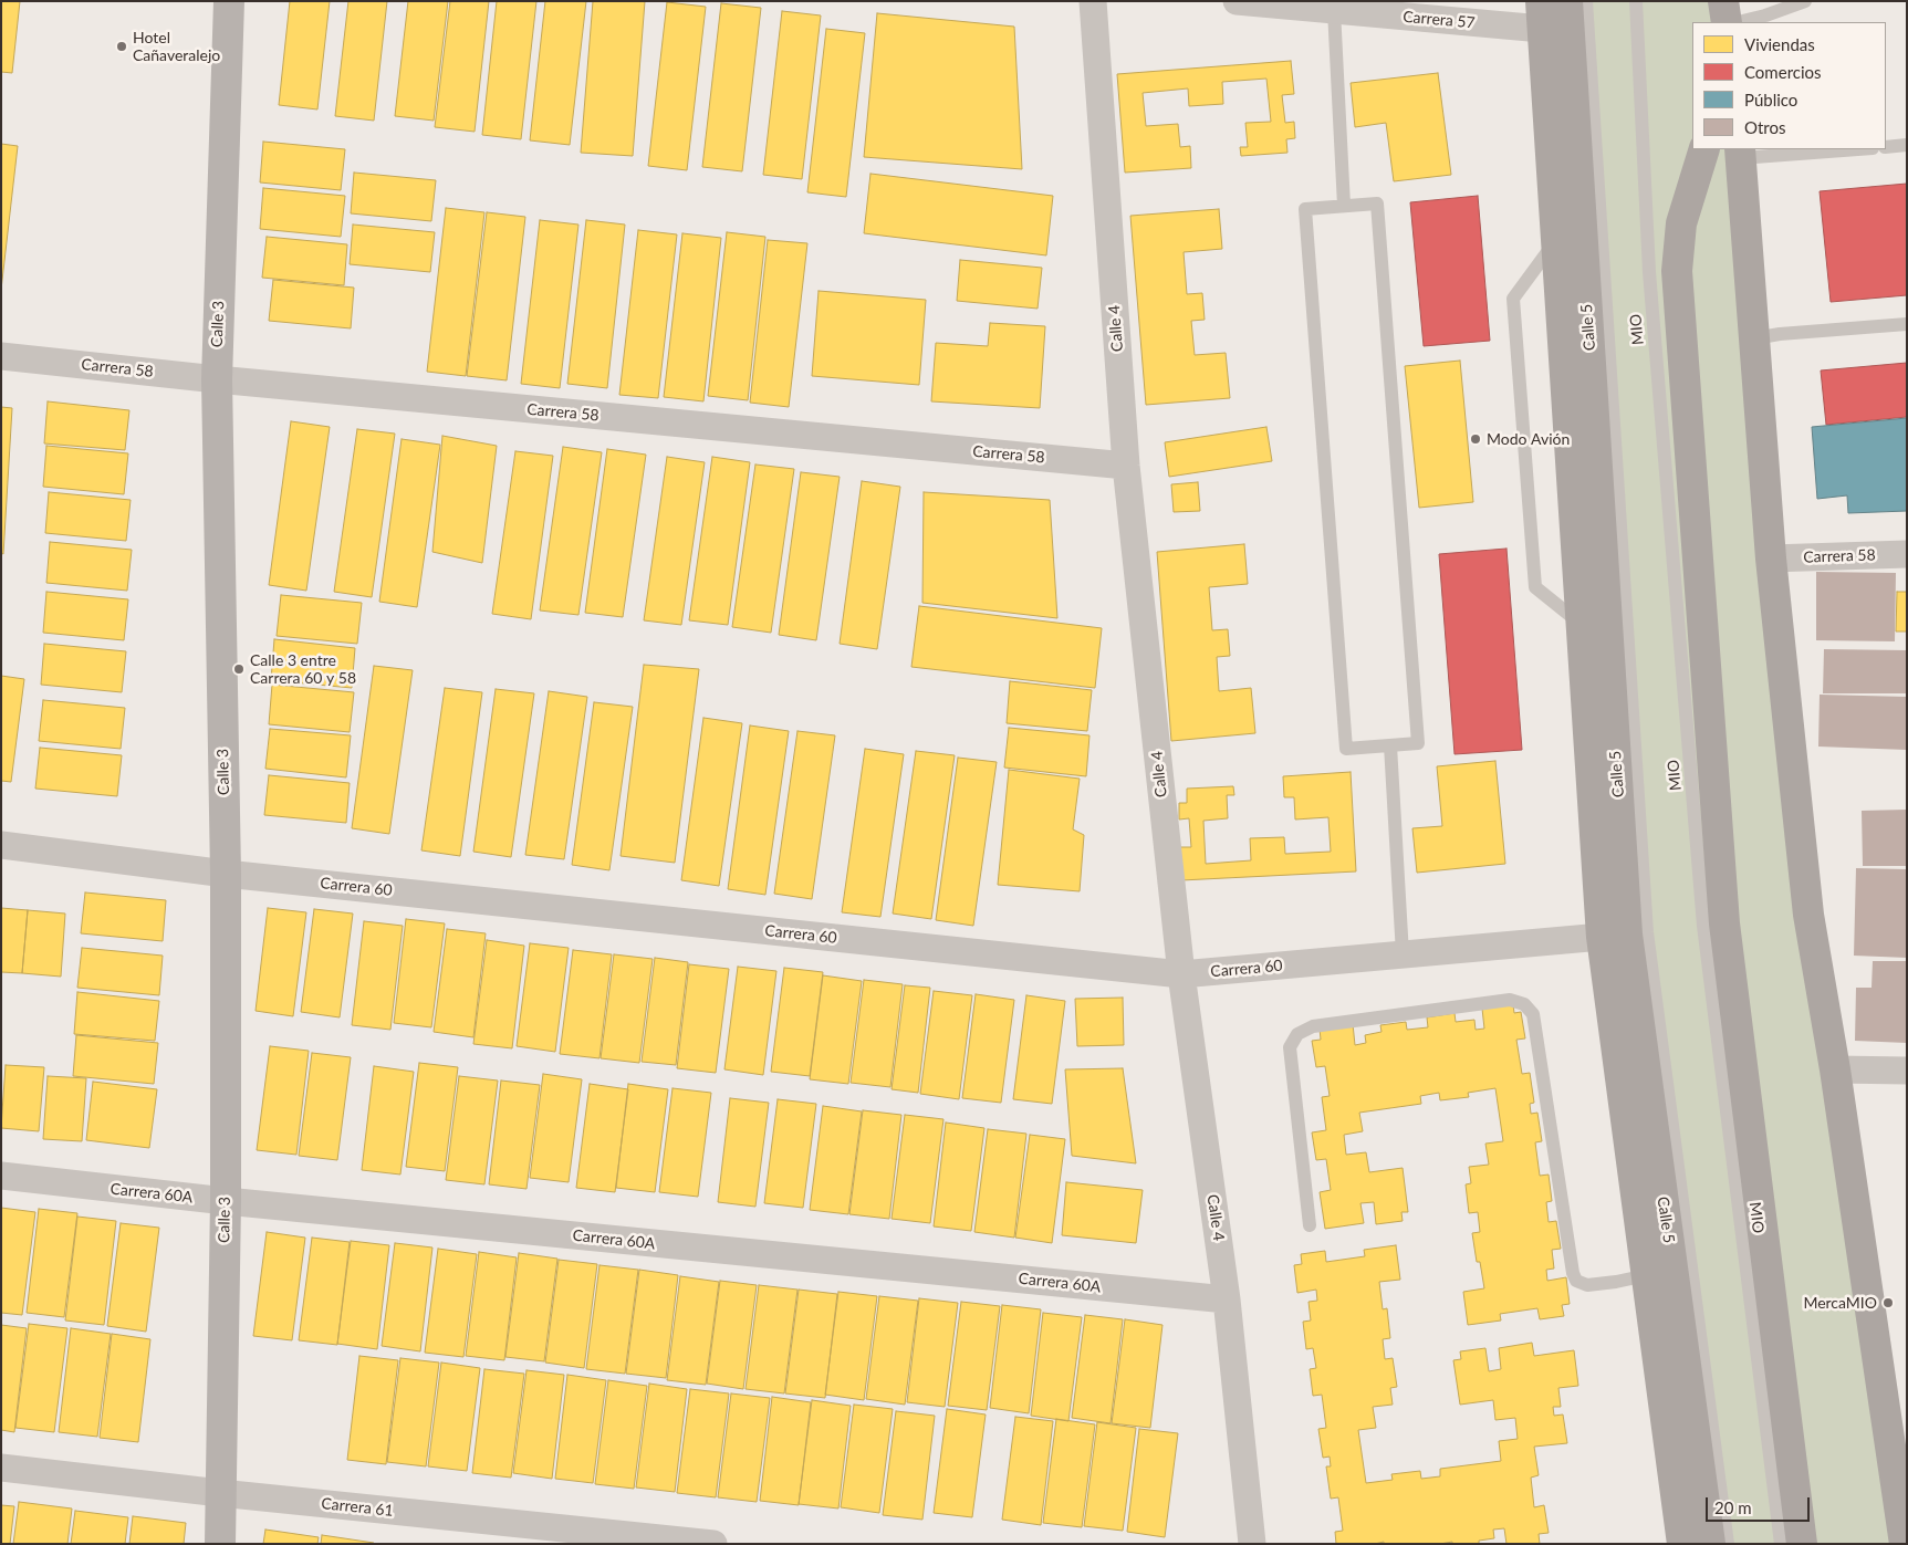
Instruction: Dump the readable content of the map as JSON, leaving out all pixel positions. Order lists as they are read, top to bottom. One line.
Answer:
{"streets":{"main road":["Calle 5"],"street":["Carrera 57","Calle 3","Calle 4","Carrera 58","Carrera 60","Carrera 60A","Carrera 61"],"lane":["MIO"]},"crossings":[["Carrera 57","Calle 5"],["Calle 3","Carrera 58"],["Calle 3","Carrera 60"],["Calle 3","Carrera 60A"],["Calle 3","Carrera 61"],["Calle 5","Carrera 60"],["Calle 4","Carrera 58"],["Calle 4","Carrera 60"],["Calle 4","Carrera 60A"]],"places":["Hotel Cañaveralejo","Modo Avión","Calle 3 entre Carrera 60 y 58","MercaMIO"],"legend":["Viviendas","Comercios","Público","Otros"],"scale_bar":"20 m"}
